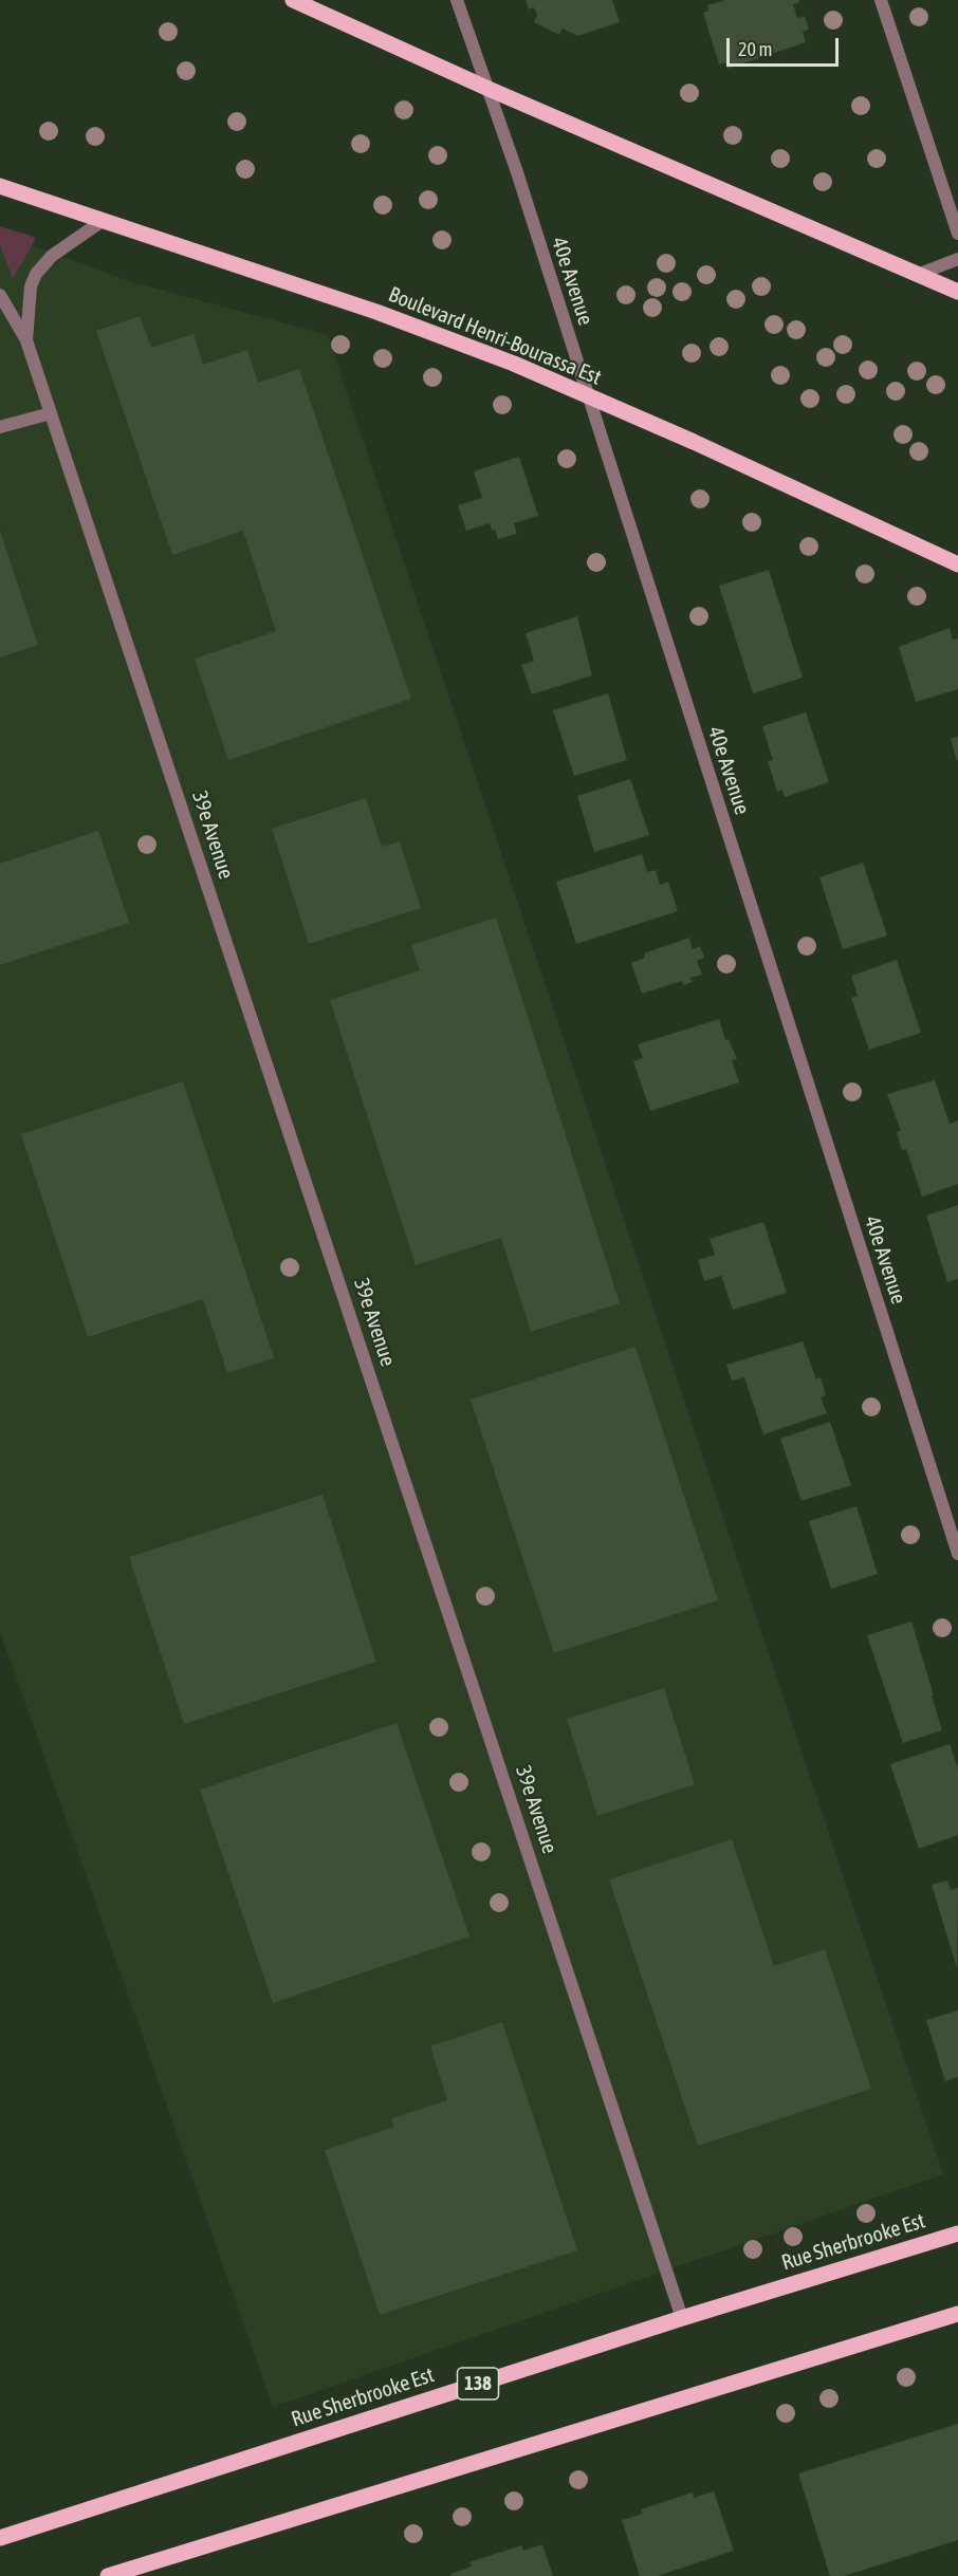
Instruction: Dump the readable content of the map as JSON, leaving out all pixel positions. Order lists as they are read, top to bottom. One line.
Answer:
{"streets":{"main road":["Boulevard Henri-Bourassa Est","Rue Sherbrooke Est","138"],"street":["40e Avenue","39e Avenue"]},"crossings":[["40e Avenue","Boulevard Henri-Bourassa Est"],["Boulevard Henri-Bourassa Est","39e Avenue"],["39e Avenue","Rue Sherbrooke Est"]],"scale_bar":"20 m"}
